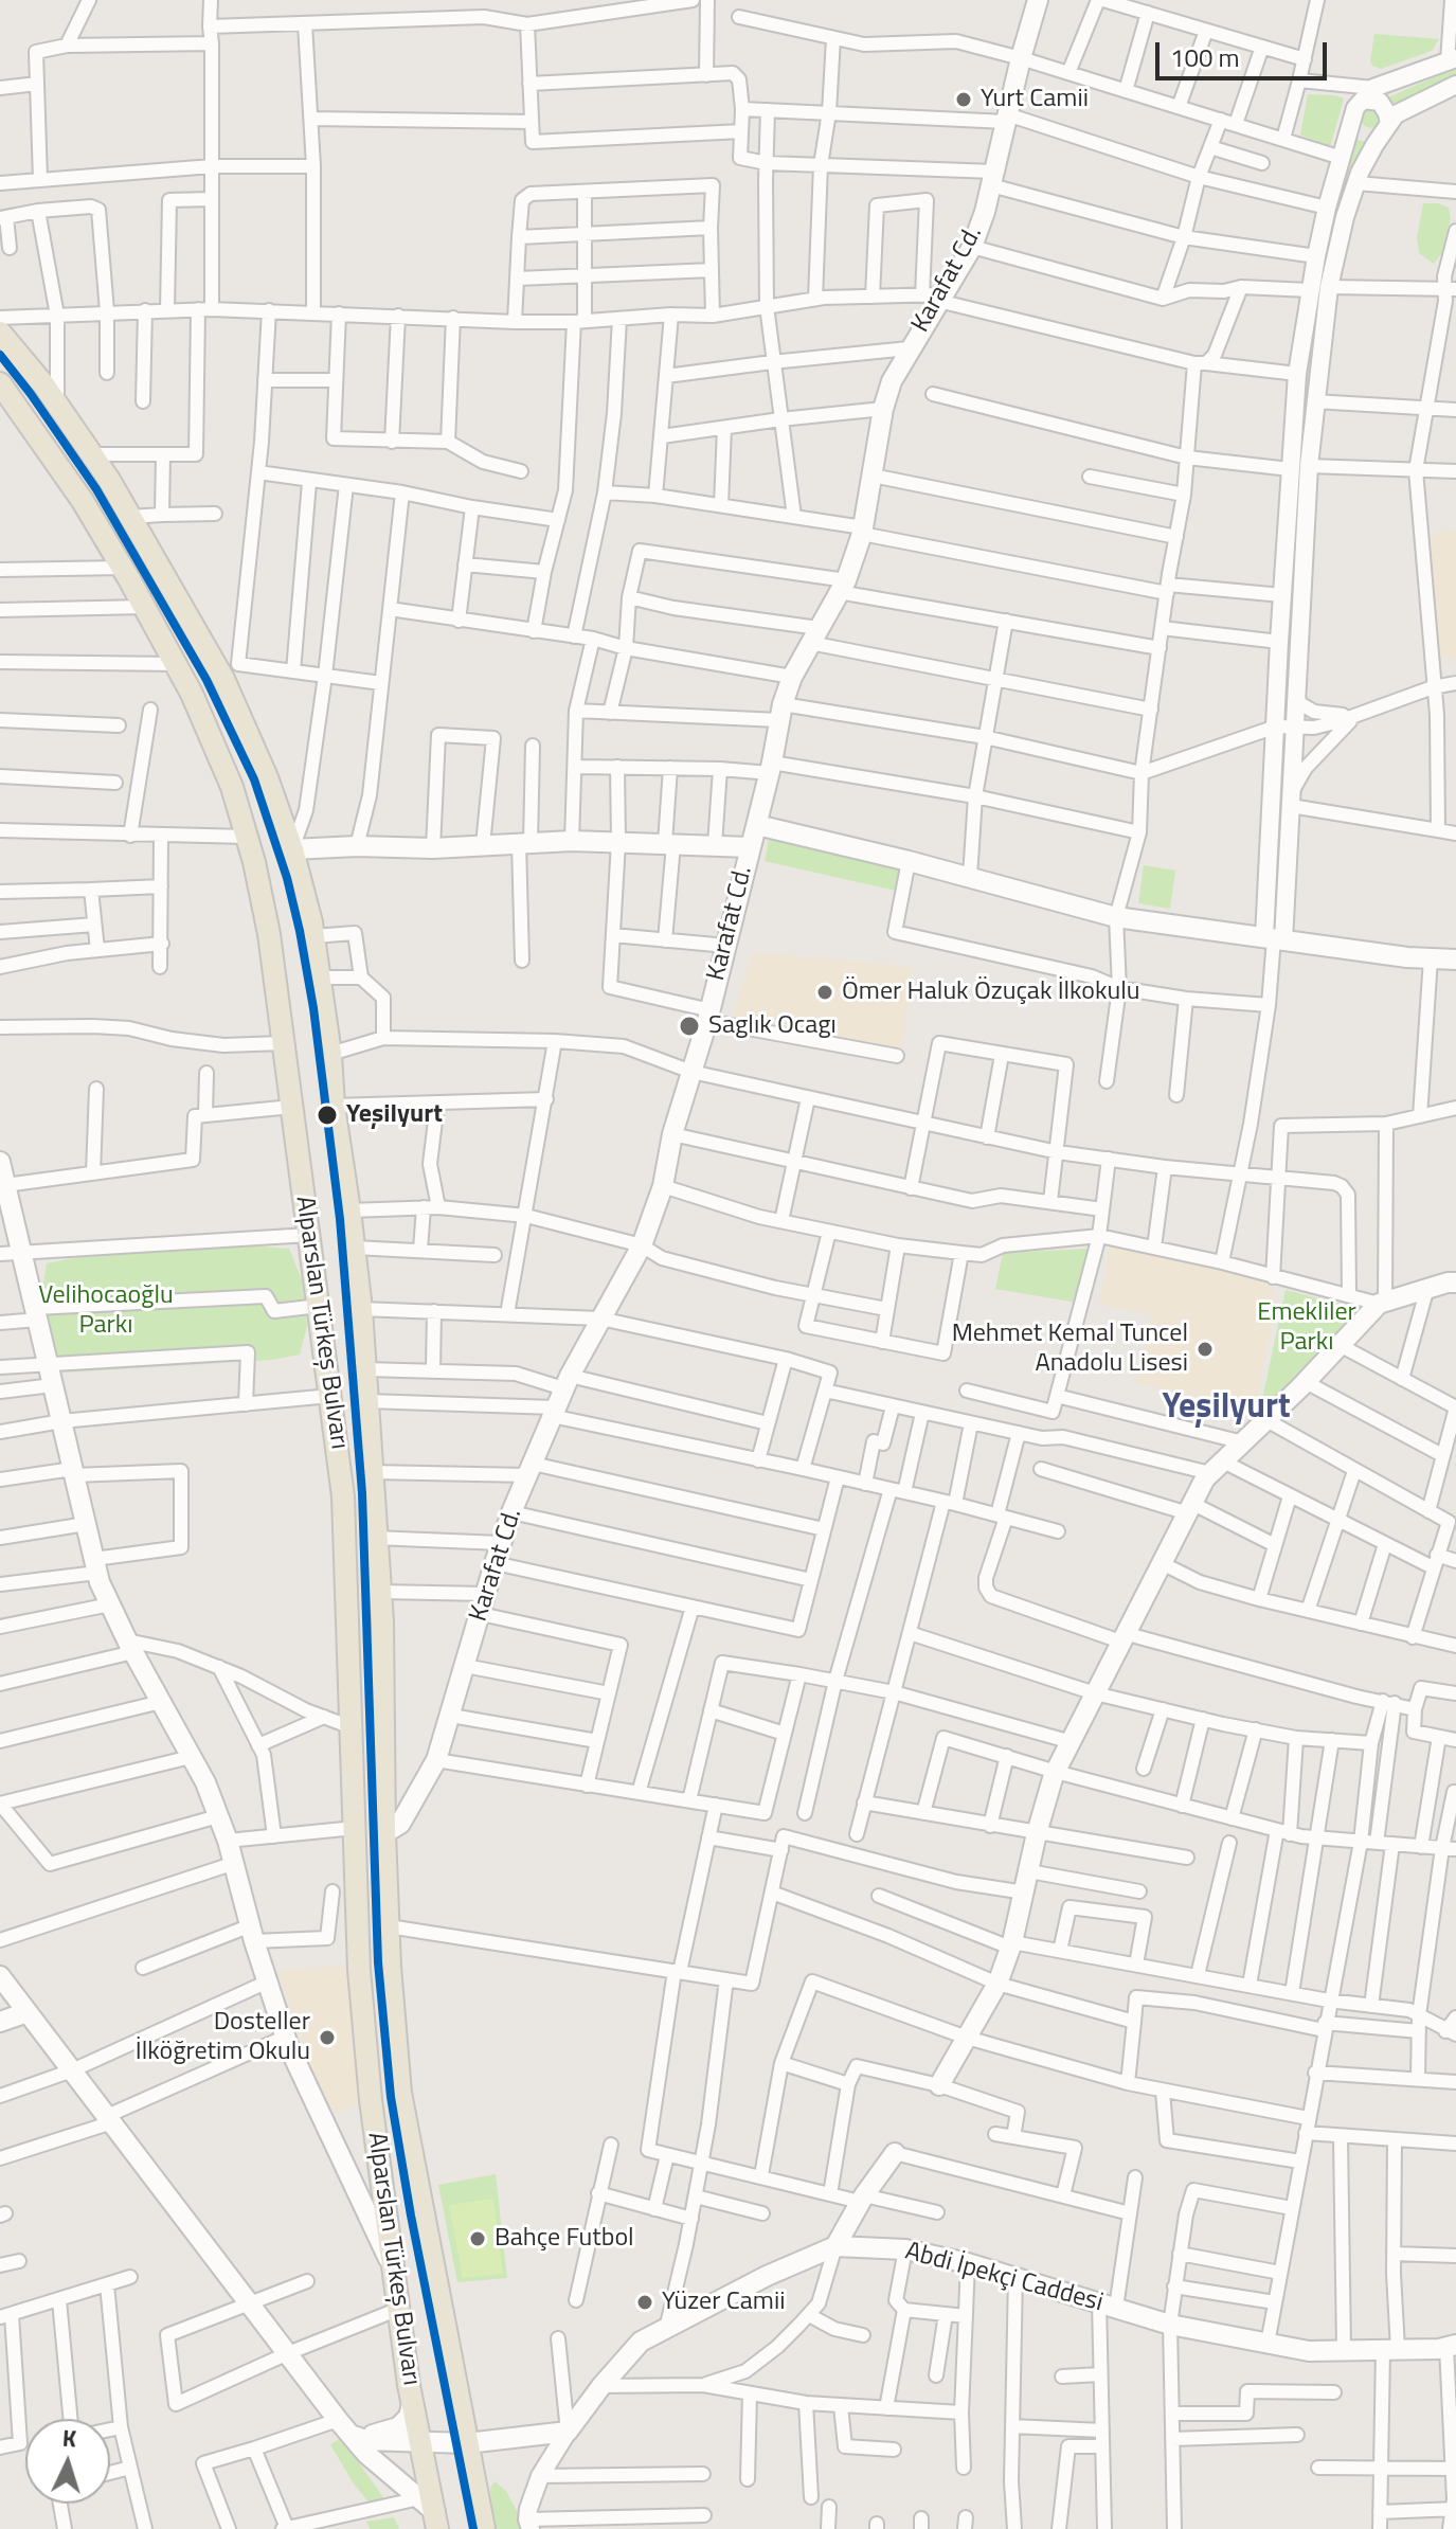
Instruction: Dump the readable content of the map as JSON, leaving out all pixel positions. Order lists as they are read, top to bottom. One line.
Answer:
{"streets":{"main road":["Karafat Cd.","Alparslan Türkeş Bulvarı","Abdi İpekçi Caddesi"]},"crossings":[["Karafat Cd.","Alparslan Türkeş Bulvarı"]],"districts":["Yeşilyurt"],"parks":["Velihocaoğlu Parkı","Emekliler Parkı"],"places":["Yurt Camii","Ömer Haluk Özuçak İlkokulu","Saglık Ocagı","Yeşilyurt","Mehmet Kemal Tuncel Anadolu Lisesi","Dosteller İlköğretim Okulu","Bahçe Futbol","Yüzer Camii"],"scale_bar":"100 m","north":"top"}
